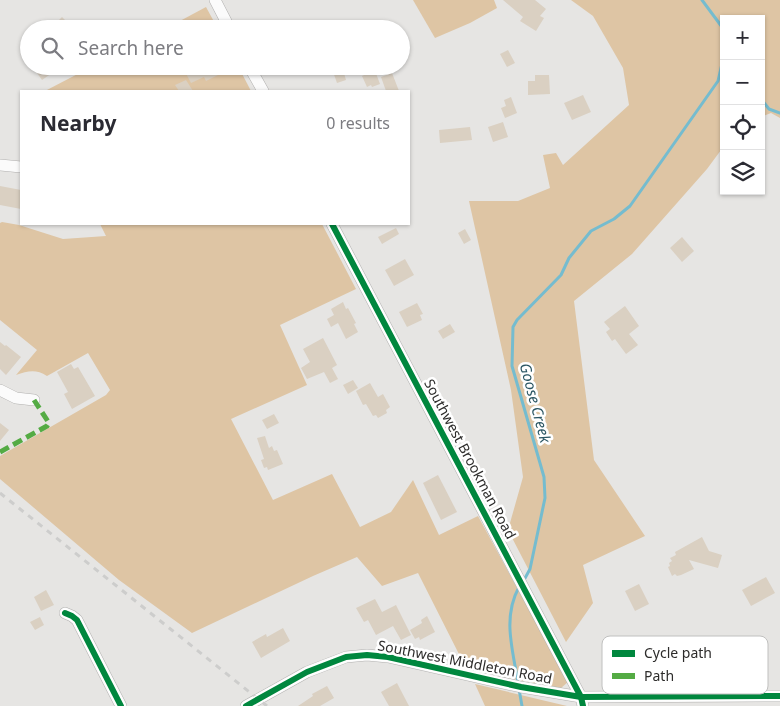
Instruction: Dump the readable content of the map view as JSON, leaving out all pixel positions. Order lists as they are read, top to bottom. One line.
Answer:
{"streets":{"street":["Southwest Brookman Road","Southwest Middleton Road"]},"crossings":[["Southwest Brookman Road","Southwest Middleton Road"]],"water":["Goose Creek"],"legend":["Cycle path","Path"],"page":{"map_buttons":["+","−"],"search":"Search here","heading":["Nearby","0 results"]}}
